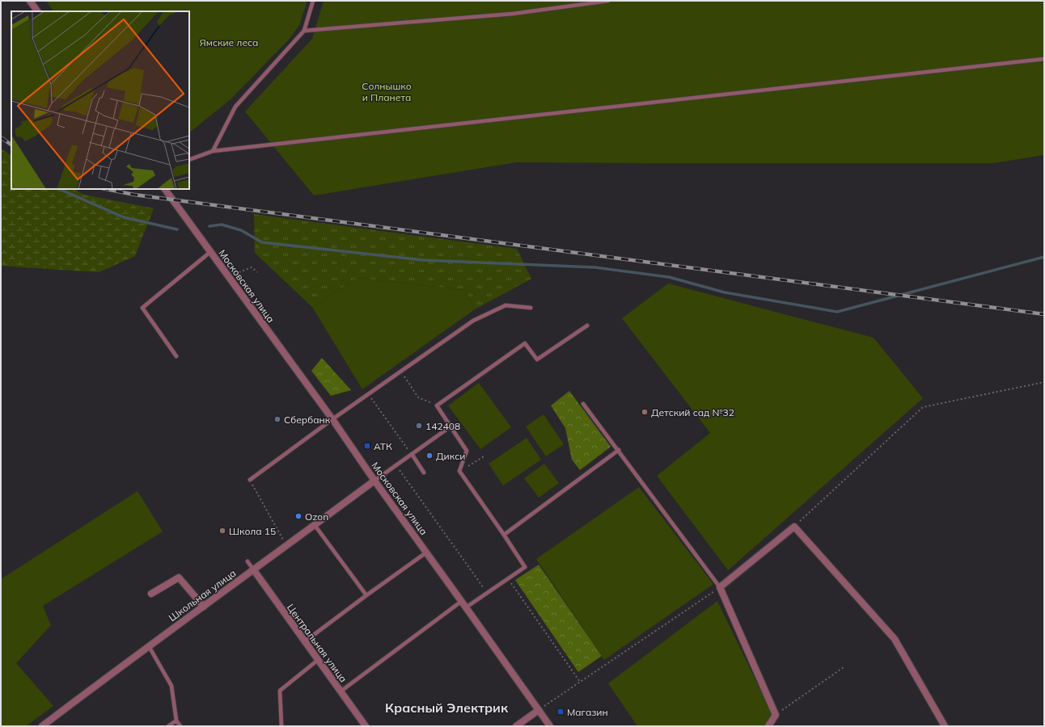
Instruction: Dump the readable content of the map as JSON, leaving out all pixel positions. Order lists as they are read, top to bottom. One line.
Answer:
{"streets":{"street":["Московская улица","Школьная улица","Центральная улица"]},"crossings":[["Московская улица","Школьная улица"],["Школьная улица","Центральная улица"]],"districts":["Красный Электрик"],"parks":["Ямские леса","Солнышко и Планета"],"places":{"other":["Детский сад №32","Сбербанк","142408","Дикси","Ozon","Школа 15"],"transit":["АТК","Магазин"]}}
